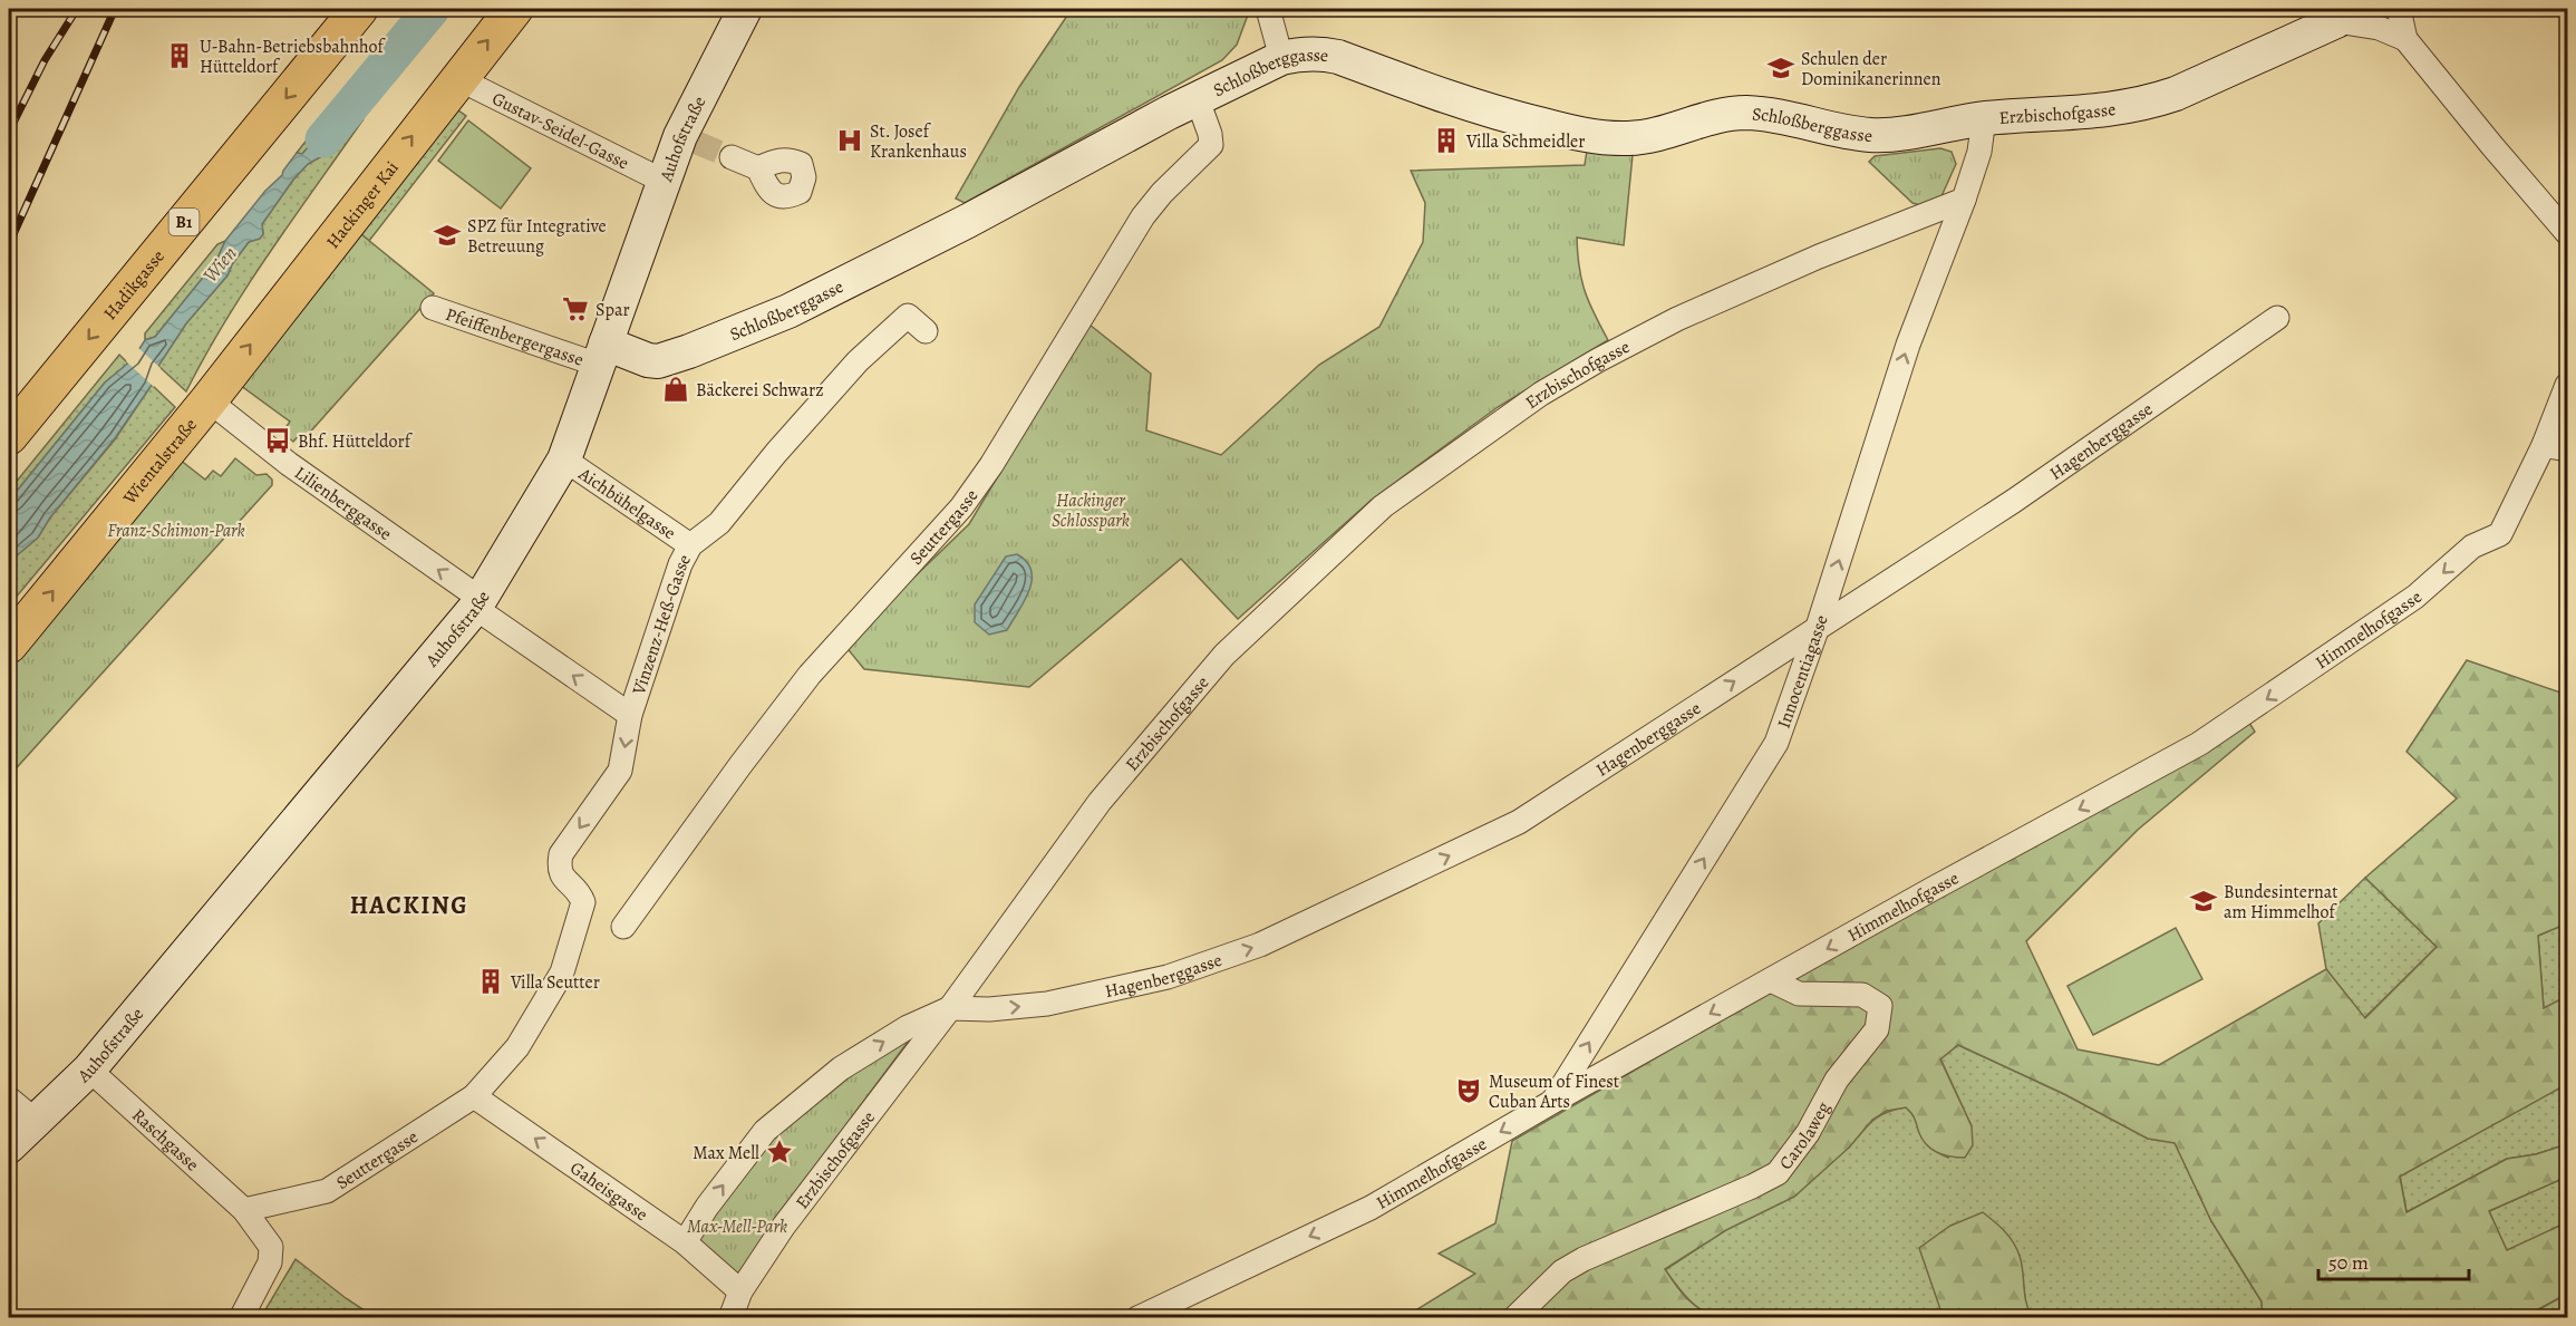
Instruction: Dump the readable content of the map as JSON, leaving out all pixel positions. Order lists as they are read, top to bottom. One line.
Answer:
{"streets":{"main road":["Hackinger Kai","B1","Hadikgasse","Wientalstraße"],"street":["Schloßberggasse","Erzbischofgasse","Gustav-Seidel-Gasse","Auhofstraße","Pfeiffenbergergasse","Hagenberggasse","Lilienberggasse","Aichbühelgasse","Seuttergasse","Vinzenz-Heß-Gasse","Himmelhofgasse","Innocentiagasse","Carolaweg","Raschgasse","Gaheisgasse"]},"crossings":[["Schloßberggasse","Erzbischofgasse"],["Schloßberggasse","Auhofstraße"],["Schloßberggasse","Pfeiffenbergergasse"],["Schloßberggasse","Seuttergasse"],["Erzbischofgasse","Hagenberggasse"],["Erzbischofgasse","Innocentiagasse"],["Erzbischofgasse","Gaheisgasse"],["Gustav-Seidel-Gasse","Auhofstraße"],["Gustav-Seidel-Gasse","Hackinger Kai"],["Auhofstraße","Pfeiffenbergergasse"],["Auhofstraße","Lilienberggasse"],["Auhofstraße","Aichbühelgasse"],["Auhofstraße","Raschgasse"],["Hackinger Kai","Wientalstraße"],["Hackinger Kai","Lilienberggasse"],["Hagenberggasse","Innocentiagasse"],["Wientalstraße","Lilienberggasse"],["Lilienberggasse","Vinzenz-Heß-Gasse"],["Aichbühelgasse","Vinzenz-Heß-Gasse"],["Seuttergasse","Vinzenz-Heß-Gasse"],["Seuttergasse","Raschgasse"],["Seuttergasse","Gaheisgasse"],["Himmelhofgasse","Innocentiagasse"],["Himmelhofgasse","Carolaweg"]],"one_way":["Hackinger Kai","Hadikgasse","Hagenberggasse","Wientalstraße","Lilienberggasse","Himmelhofgasse","Innocentiagasse","Gaheisgasse"],"districts":["HACKING"],"water":["Wien"],"parks":["Hackinger Schlosspark","Franz-Schimon-Park","Max-Mell-Park"],"places":{"building":["U-Bahn-Betriebsbahnhof Hütteldorf","Villa Schmeidler","Villa Seutter"],"school or university":["Schulen der Dominikanerinnen","SPZ für Integrative Betreuung","Bundesinternat am Himmelhof"],"hospital":["St. Josef Krankenhaus"],"supermarket":["Spar"],"shop":["Bäckerei Schwarz"],"bus stop":["Bhf. Hütteldorf"],"theatre":["Museum of Finest Cuban Arts"],"place":["Max Mell"]},"scale_bar":"50 m"}
